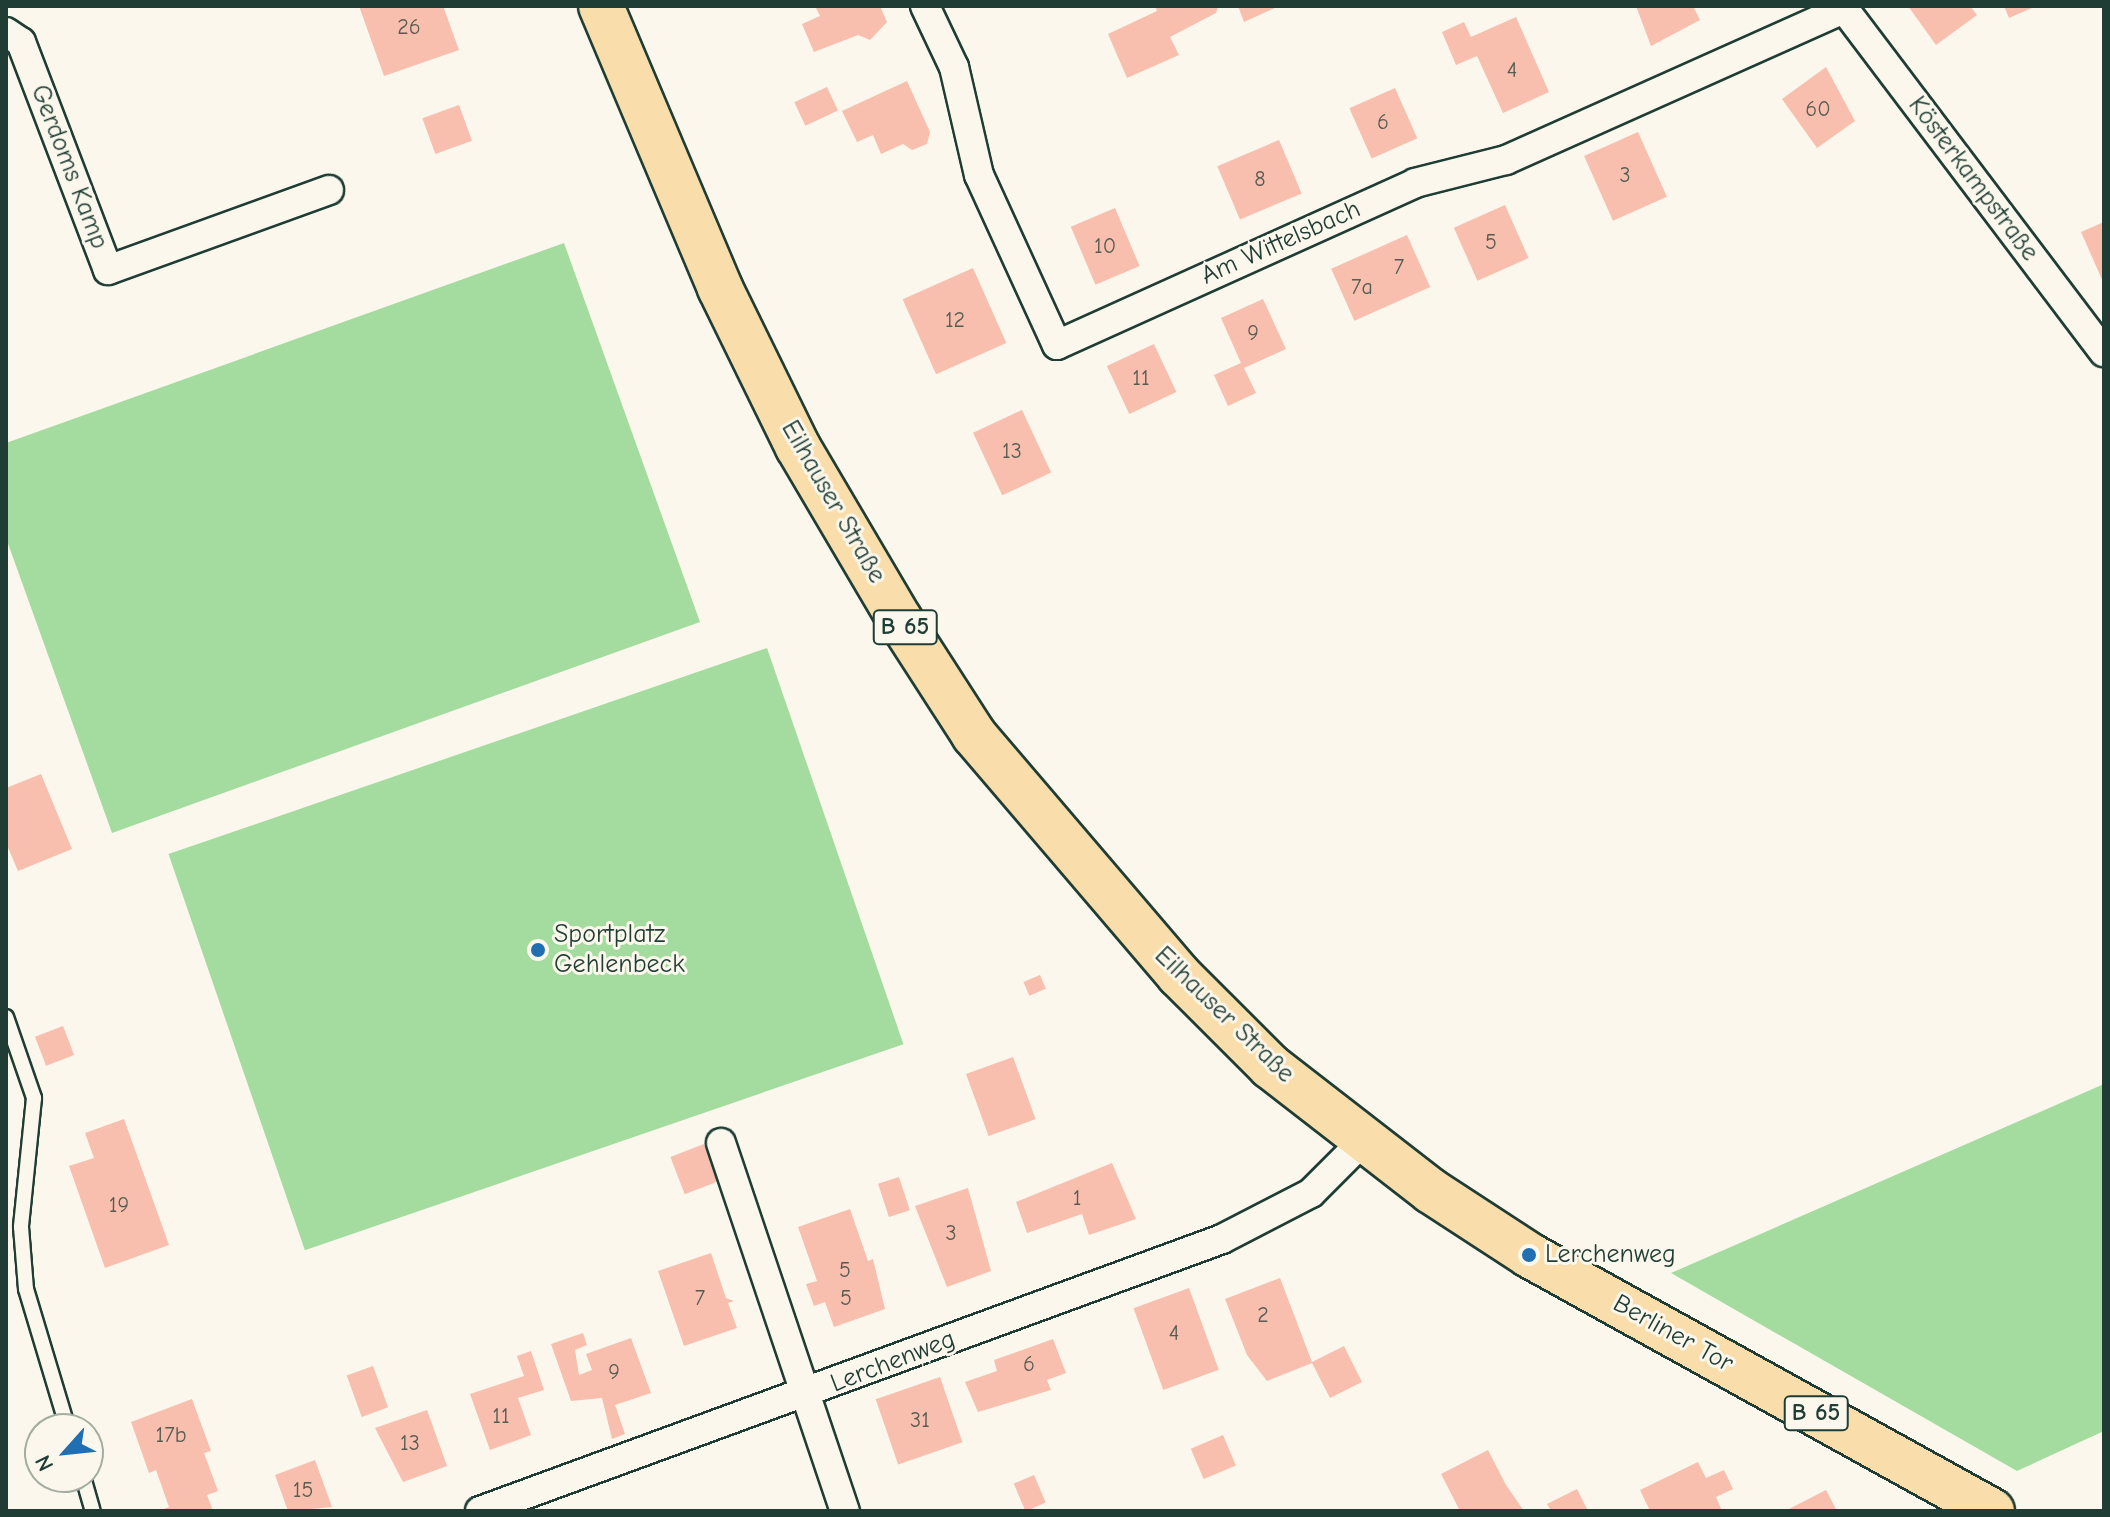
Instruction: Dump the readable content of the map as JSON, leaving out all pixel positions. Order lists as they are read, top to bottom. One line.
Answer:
{"streets":{"main road":["Eilhauser Straße","B 65","Berliner Tor"],"street":["Gerdoms Kamp","Kösterkampstraße","Am Wittelsbach","Lerchenweg"]},"crossings":[["Kösterkampstraße","Am Wittelsbach"],["Eilhauser Straße","Berliner Tor"],["Eilhauser Straße","Lerchenweg"],["Berliner Tor","Lerchenweg"]],"places":["Sportplatz Gehlenbeck","Lerchenweg"],"house_numbers":["26","4","60","6","3","8","5","10","7","7a","12","9","11","13","1","19","3","5","7","5","2","4","6","9","11","31","17b","13","15"],"north":"bottom left"}
